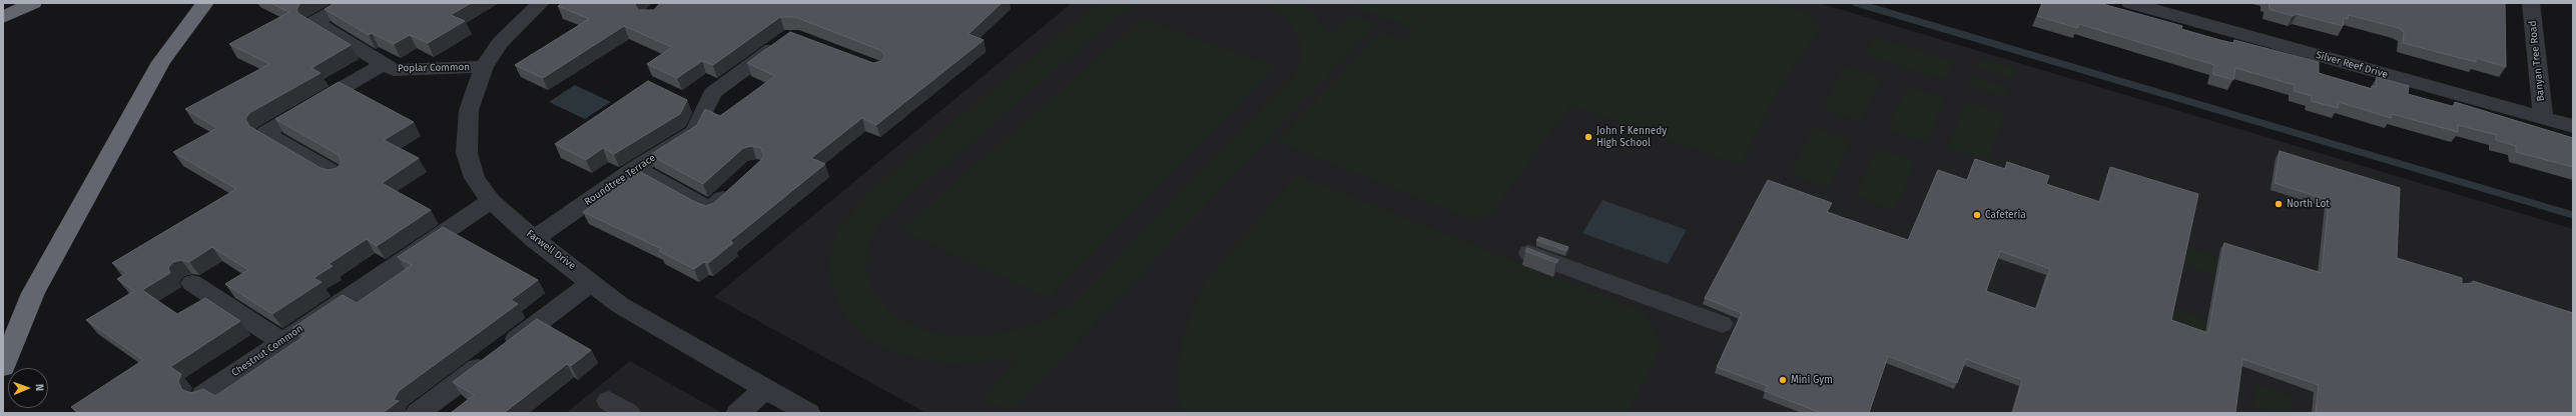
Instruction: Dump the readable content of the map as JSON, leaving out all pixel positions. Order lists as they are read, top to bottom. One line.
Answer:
{"streets":{"street":["Banyan Tree Road","Silver Reef Drive","Poplar Common","Roundtree Terrace","Farwell Drive","Chestnut Common"]},"crossings":[["Banyan Tree Road","Silver Reef Drive"],["Poplar Common","Farwell Drive"],["Roundtree Terrace","Farwell Drive"],["Farwell Drive","Chestnut Common"]],"places":["John F Kennedy High School","North Lot","Cafeteria","Mini Gym"],"north":"right"}
